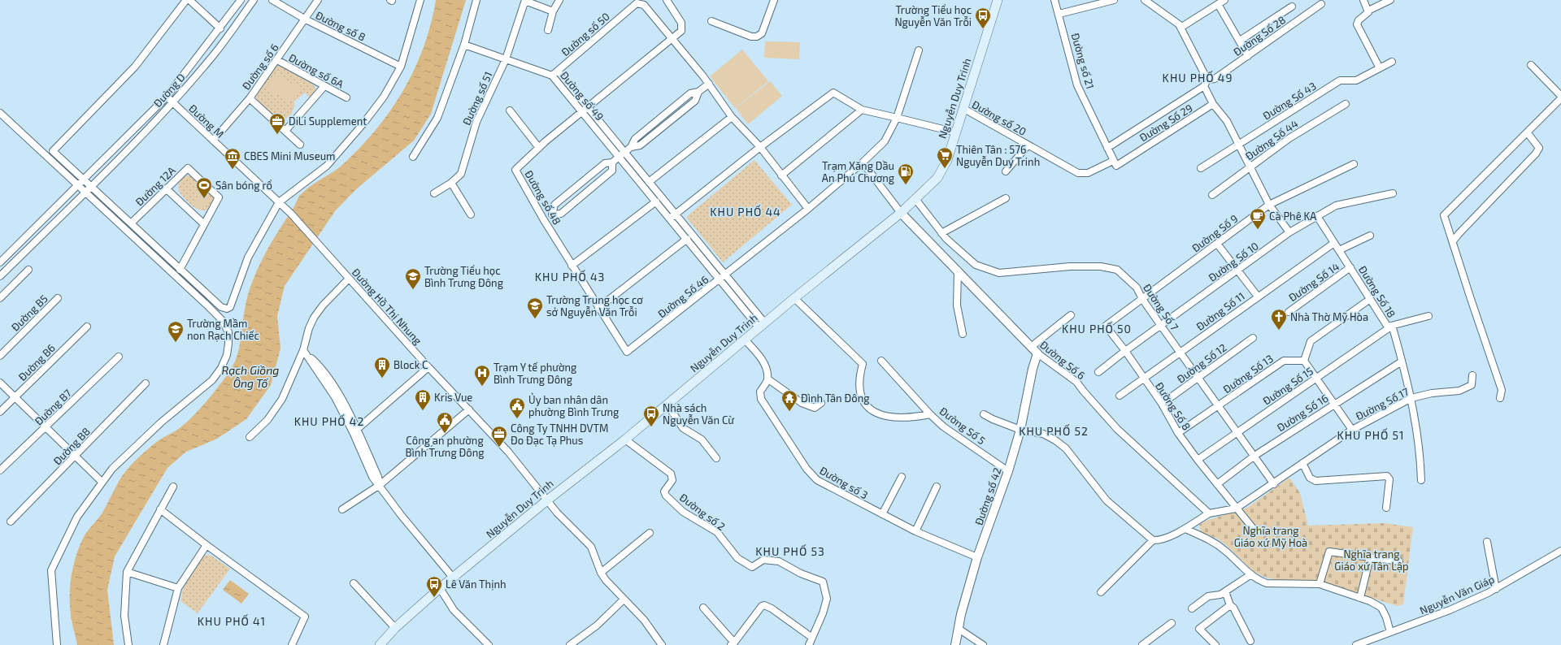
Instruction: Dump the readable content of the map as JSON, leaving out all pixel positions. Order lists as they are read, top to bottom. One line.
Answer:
{"streets":{"main road":["Nguyễn Duy Trinh"],"street":["Đường số 8","Đường số 50","Đường Số 28","Đường số 21","Đường số 6","Đường số 6A","Đường D","Đường số 49","Đường số 51","Đường Số 43","Đường số 20","Đường M","Đường Số 29","Đường Số 44","Đường 12A","Đường số 48","Đường Số 9","Đường Số 10","Đường Số 14","Đường Số 18","Đường Số 46","Đường Hồ Thị Nhung","Đường Số 7","Đường Số 11","Đường B5","Đường Số 6","Đường B6","Đường Số 12","Đường Số 13","Đường Số 15","Đường Số 17","Đường Số 8","Đường B7","Đường Số 16","Đường Số 5","Đường B8","Đường số 3","Đường số 42","Đường số 2","Nguyễn Văn Giáp"]},"crossings":[["Đường số 8","Đường số 6"],["Đường số 50","Đường số 49"],["Đường số 50","Đường số 48"],["Đường số 21","Đường số 20"],["Đường số 21","Đường Số 29"],["Đường số 6","Đường số 6A"],["Đường số 6","Đường M"],["Đường D","Đường M"],["Đường số 49","Đường số 51"],["Đường số 49","Nguyễn Duy Trinh"],["Đường số 49","Đường số 48"],["Đường số 49","Đường Số 46"],["Nguyễn Duy Trinh","Đường số 20"],["Nguyễn Duy Trinh","Đường Hồ Thị Nhung"],["Nguyễn Duy Trinh","Đường Số 7"],["Nguyễn Duy Trinh","Đường Số 6"],["Nguyễn Duy Trinh","Đường Số 5"],["Nguyễn Duy Trinh","Đường số 2"],["Đường số 20","Đường Số 29"],["Đường M","Đường Hồ Thị Nhung"],["Đường số 48","Đường Số 46"],["Đường Số 9","Đường Số 7"],["Đường Số 9","Đường Số 8"],["Đường Số 10","Đường Số 18"],["Đường Số 10","Đường Số 7"],["Đường Số 10","Đường Số 8"],["Đường Số 14","Đường Số 18"],["Đường Số 18","Đường Số 11"],["Đường Số 18","Đường Số 15"],["Đường Số 18","Đường Số 17"],["Đường Số 18","Đường Số 16"],["Đường Số 7","Đường Số 11"],["Đường Số 7","Đường Số 12"],["Đường Số 7","Đường Số 13"],["Đường Số 7","Đường Số 15"],["Đường Số 7","Đường Số 17"],["Đường Số 7","Đường Số 8"],["Đường Số 7","Đường Số 16"],["Đường Số 11","Đường Số 8"],["Đường Số 6","Đường số 42"],["Đường Số 12","Đường Số 8"],["Đường Số 13","Đường Số 8"],["Đường Số 15","Đường Số 8"],["Đường Số 17","Đường Số 8"],["Đường Số 8","Đường Số 16"],["Đường Số 5","Đường số 42"],["Đường số 3","Đường số 42"]],"districts":["KHU PHỐ 49","KHU PHỐ 44","KHU PHỐ 43","KHU PHỐ 50","KHU PHỐ 42","KHU PHỐ 52","KHU PHỐ 51","KHU PHỐ 53","KHU PHỐ 41"],"water":["Rạch Giồng Ông Tố"],"parks":["Nghĩa trang Giáo xứ Mỹ Hoà","Nghĩa trang Giáo xứ Tân Lập"],"places":{"bus stop":["Trường Tiểu học Nguyễn Văn Trỗi","Nhà sách Nguyễn Văn Cừ","Lê Văn Thịnh"],"office":["DiLi Supplement","Công Ty TNHH DVTM Đo Đạc Tạ Phus"],"supermarket":["Thiên Tân : 576 Nguyễn Duy Trinh"],"museum":["CBES Mini Museum"],"fuel station":["Trạm Xăng Dầu An Phú Chương"],"sports":["Sân bóng rổ"],"cafe":["Cà Phê KA"],"school or university":["Trường Tiểu học Bình Trưng Đông","Trường Trung học cơ sở Nguyễn Văn Trỗi","Trường Mầm non Rạch Chiếc"],"church":["Nhà Thờ Mỹ Hòa"],"building":["Block C","Kris Vue"],"hospital":["Trạm Y tế phường Bình Trưng Đông"],"temple":["Đình Tân Đông"],"public building":["Ủy ban nhân dân phường Bình Trưng","Công an phường Bình Trưng Đông"]}}
